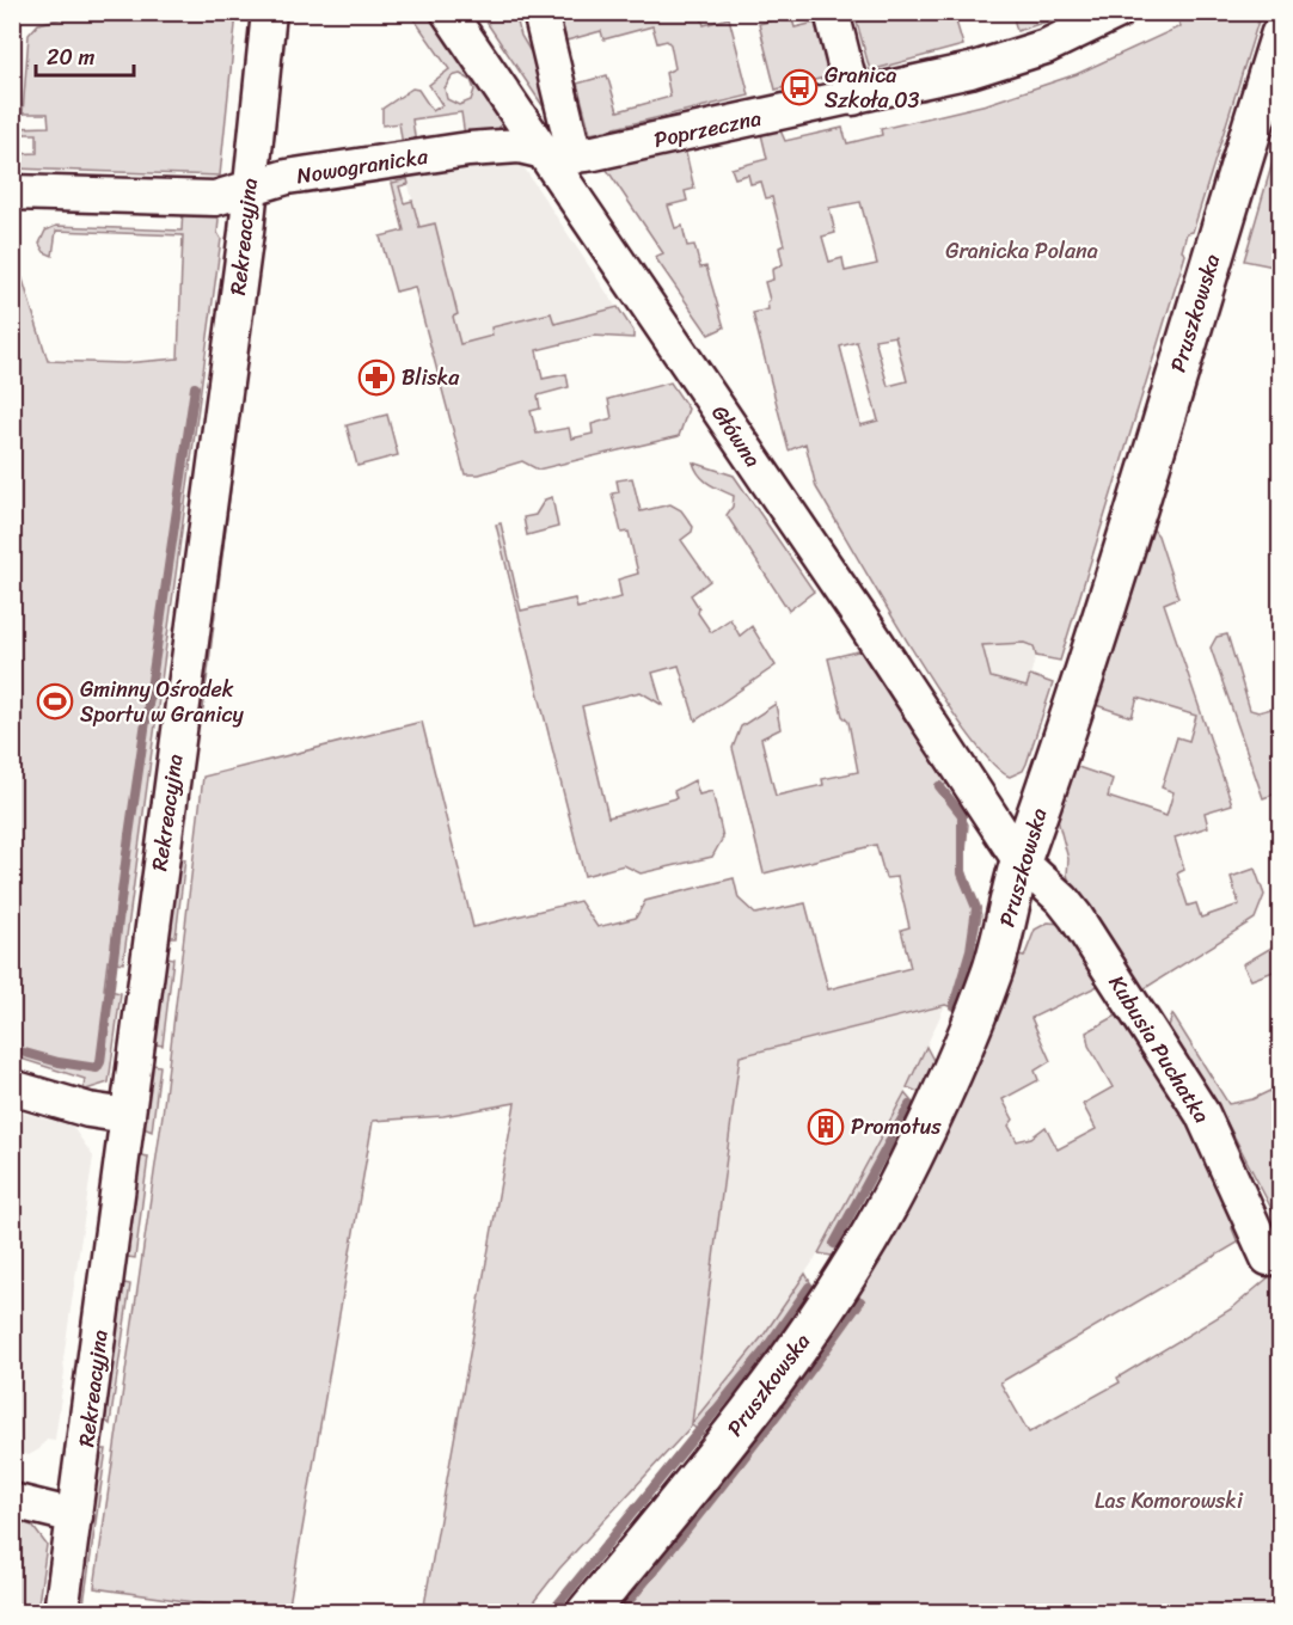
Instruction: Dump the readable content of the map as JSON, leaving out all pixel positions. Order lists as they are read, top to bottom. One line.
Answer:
{"streets":{"street":["Poprzeczna","Nowogranicka","Rekreacyjna","Pruszkowska","Główna","Kubusia Puchatka"]},"crossings":[["Poprzeczna","Nowogranicka"],["Poprzeczna","Główna"],["Nowogranicka","Rekreacyjna"],["Nowogranicka","Główna"],["Pruszkowska","Główna"],["Pruszkowska","Kubusia Puchatka"],["Główna","Kubusia Puchatka"]],"parks":["Granicka Polana","Las Komorowski"],"places":{"bus stop":["Granica Szkoła 03"],"pharmacy":["Bliska"],"sports":["Gminny Ośrodek Sportu w Granicy"],"building":["Promotus"]},"scale_bar":"20 m"}
